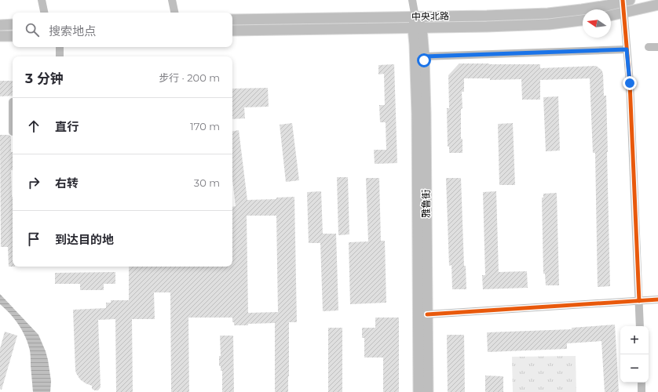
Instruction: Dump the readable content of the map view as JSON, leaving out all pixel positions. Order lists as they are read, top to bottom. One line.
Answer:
{"streets":{"main road":["中央北路","雅鲁街"]},"crossings":[["中央北路","雅鲁街"]],"north":"left","page":{"search":"搜索地点","heading":["3 分钟","步行 · 200 m"],"list":[["直行","170 m"],["右转","30 m"],"到达目的地"],"map_buttons":["+","−"]}}
